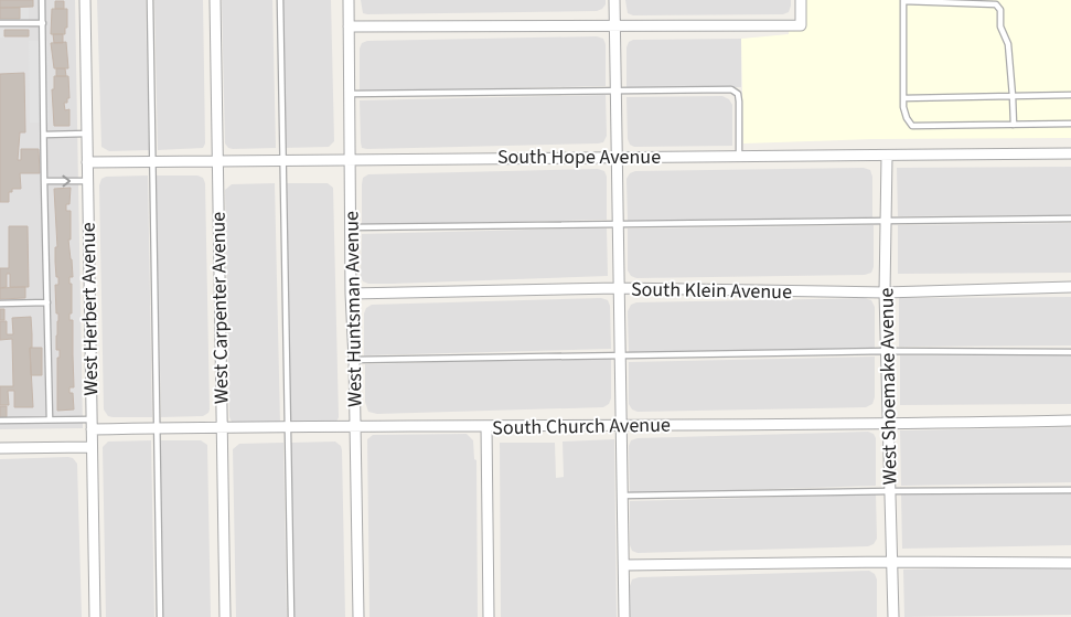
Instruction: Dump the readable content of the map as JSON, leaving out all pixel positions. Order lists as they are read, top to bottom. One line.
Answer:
{"streets":{"street":["South Hope Avenue","South Klein Avenue","West Carpenter Avenue","West Herbert Avenue","West Huntsman Avenue","West Shoemake Avenue","South Church Avenue"]},"crossings":[["South Hope Avenue","West Carpenter Avenue"],["South Hope Avenue","West Herbert Avenue"],["South Hope Avenue","West Huntsman Avenue"],["South Hope Avenue","West Shoemake Avenue"],["South Klein Avenue","West Huntsman Avenue"],["South Klein Avenue","West Shoemake Avenue"],["West Carpenter Avenue","South Church Avenue"],["West Herbert Avenue","South Church Avenue"],["West Huntsman Avenue","South Church Avenue"],["West Shoemake Avenue","South Church Avenue"]]}
